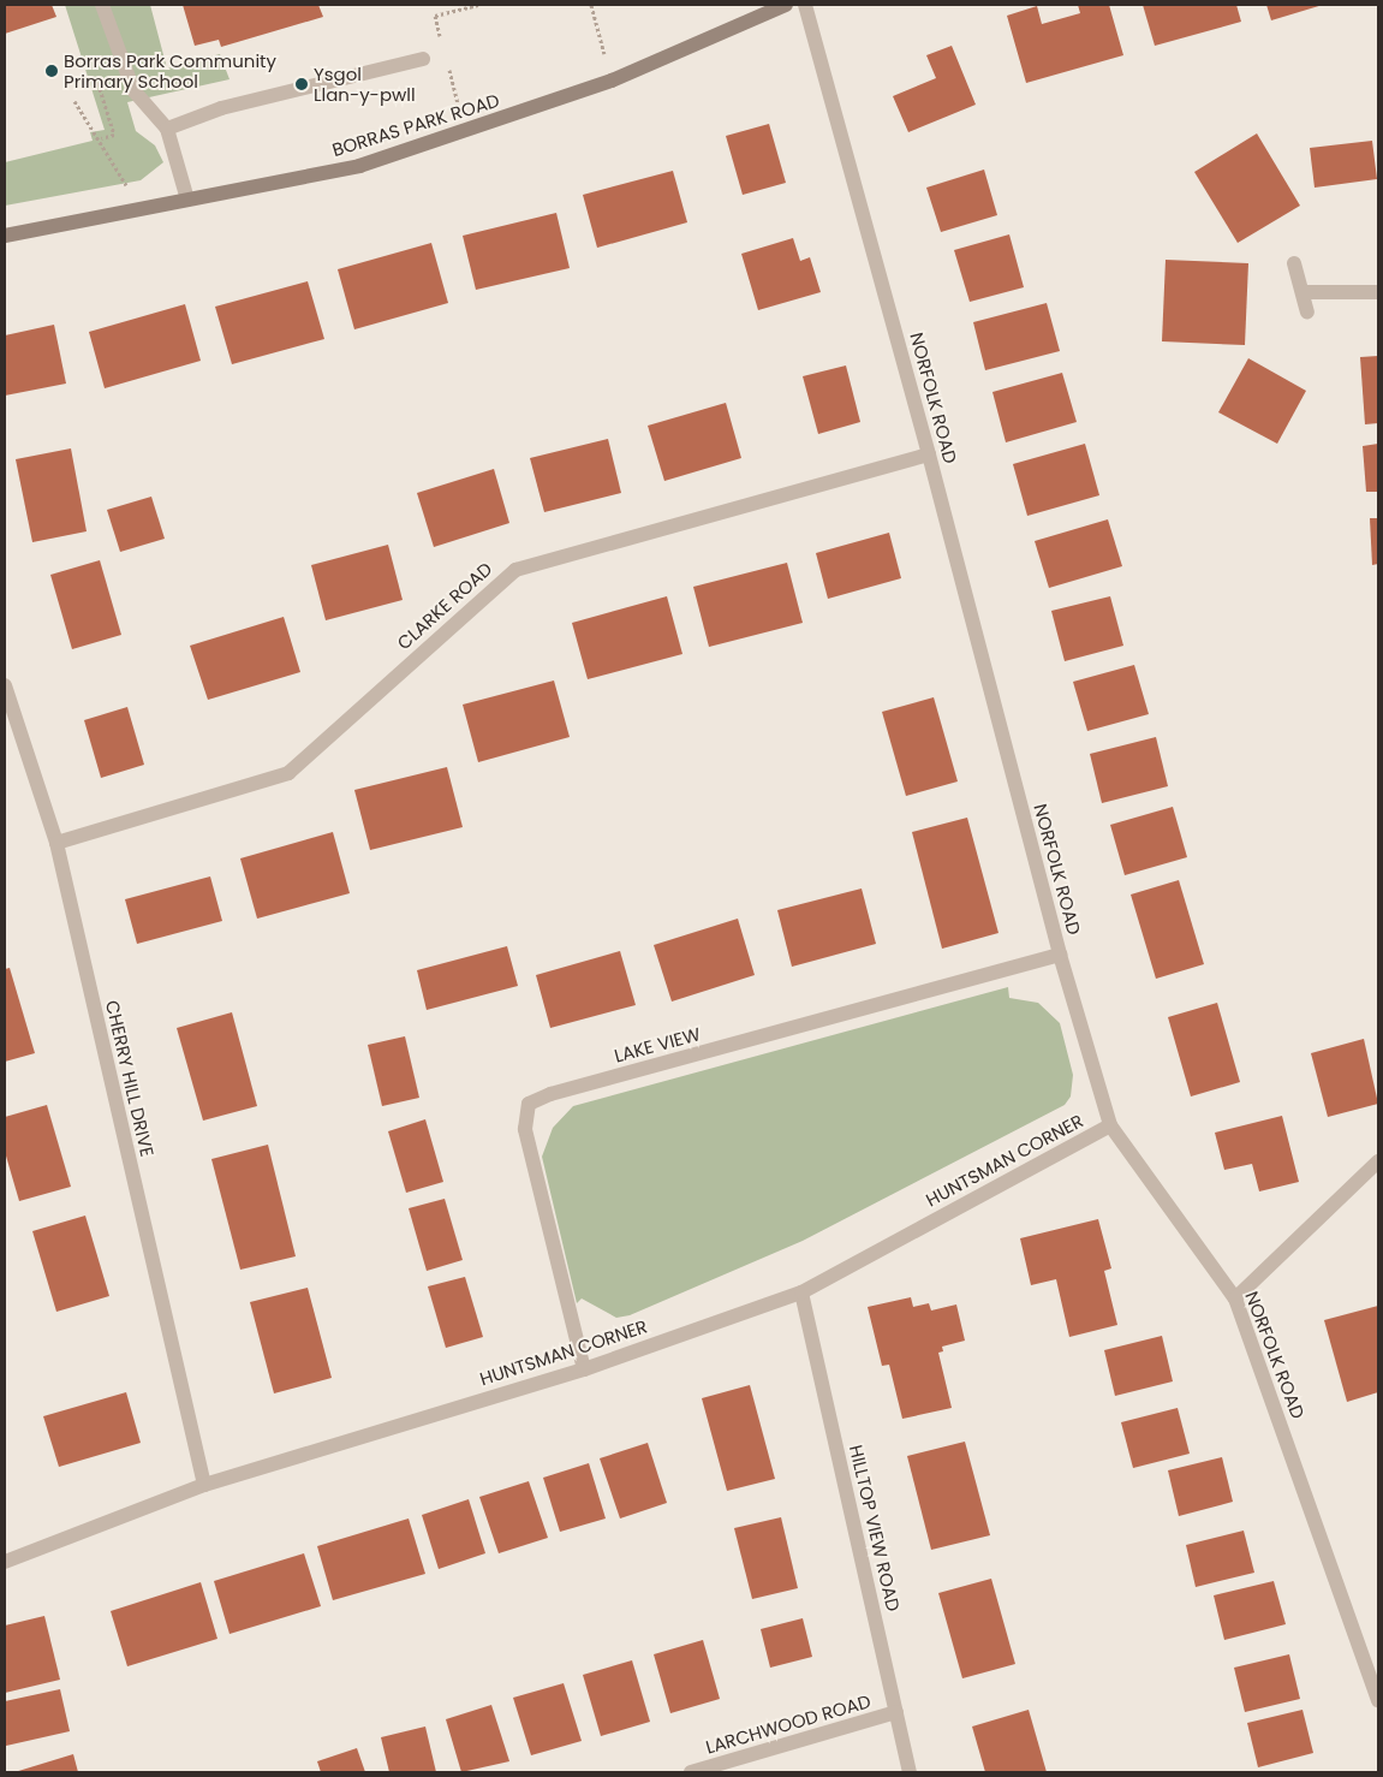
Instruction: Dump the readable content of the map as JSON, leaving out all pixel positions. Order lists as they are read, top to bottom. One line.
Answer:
{"streets":{"street":["BORRAS PARK ROAD","NORFOLK ROAD","CLARKE ROAD","LAKE VIEW","CHERRY HILL DRIVE","HUNTSMAN CORNER","HILLTOP VIEW ROAD","LARCHWOOD ROAD"]},"crossings":[["NORFOLK ROAD","CLARKE ROAD"],["NORFOLK ROAD","LAKE VIEW"],["NORFOLK ROAD","HUNTSMAN CORNER"],["CLARKE ROAD","CHERRY HILL DRIVE"],["LAKE VIEW","HUNTSMAN CORNER"],["CHERRY HILL DRIVE","HUNTSMAN CORNER"],["HUNTSMAN CORNER","HILLTOP VIEW ROAD"],["HILLTOP VIEW ROAD","LARCHWOOD ROAD"]],"places":["Borras Park Community Primary School","Ysgol Llan-y-pwll"]}
